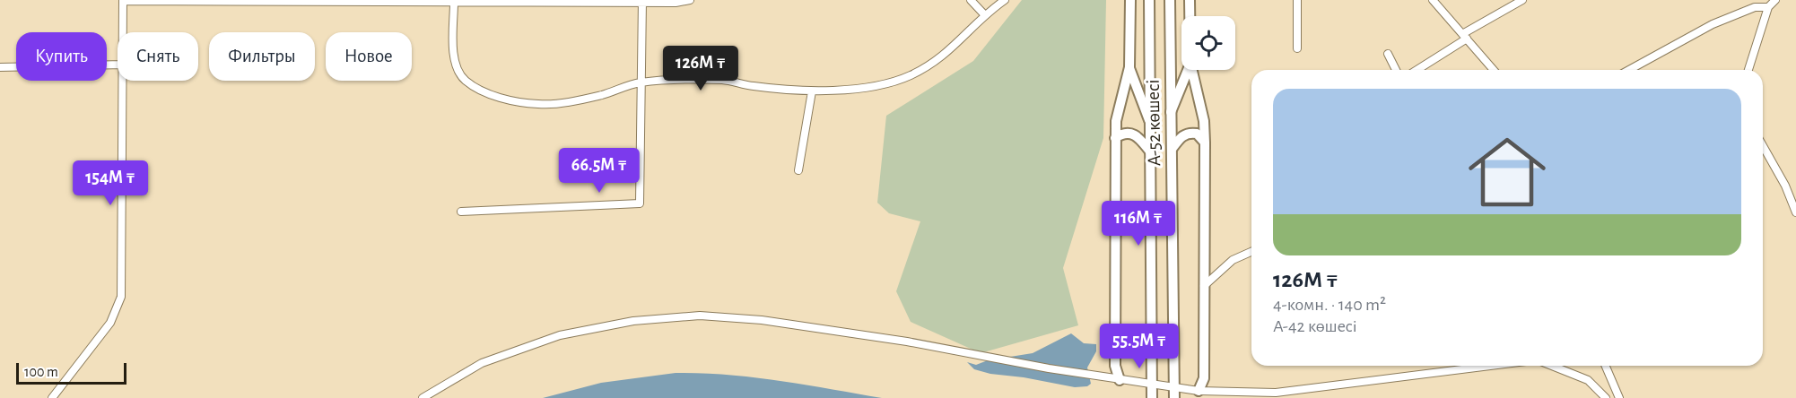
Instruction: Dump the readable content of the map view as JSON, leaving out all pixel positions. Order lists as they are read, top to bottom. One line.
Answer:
{"streets":{"street":["А-52 көшесі"]},"scale_bar":"100 m","page":{"chip":["Купить","Снять","Фильтры","Новое"],"price":["126M ₸","66.5M ₸","154M ₸","116M ₸","55.5M ₸"],"list":[{"name":"126M ₸","note":"4-комн. · 140 m² · А-42 көшесі"}],"scale":"100 m"}}
